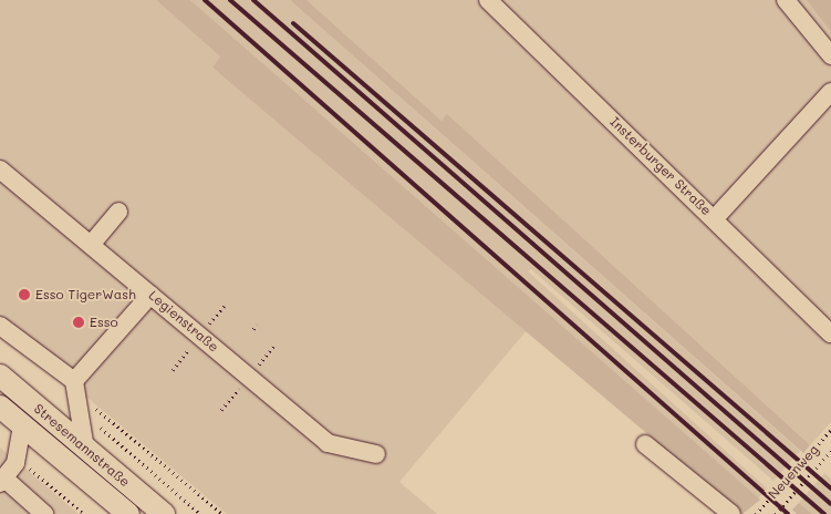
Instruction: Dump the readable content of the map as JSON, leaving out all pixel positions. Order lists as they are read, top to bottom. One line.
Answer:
{"streets":{"main road":["Stresemannstraße"],"street":["Insterburger Straße","Legienstraße"],"path":["Neuenweg"]},"places":["Esso TigerWash","Esso"]}
